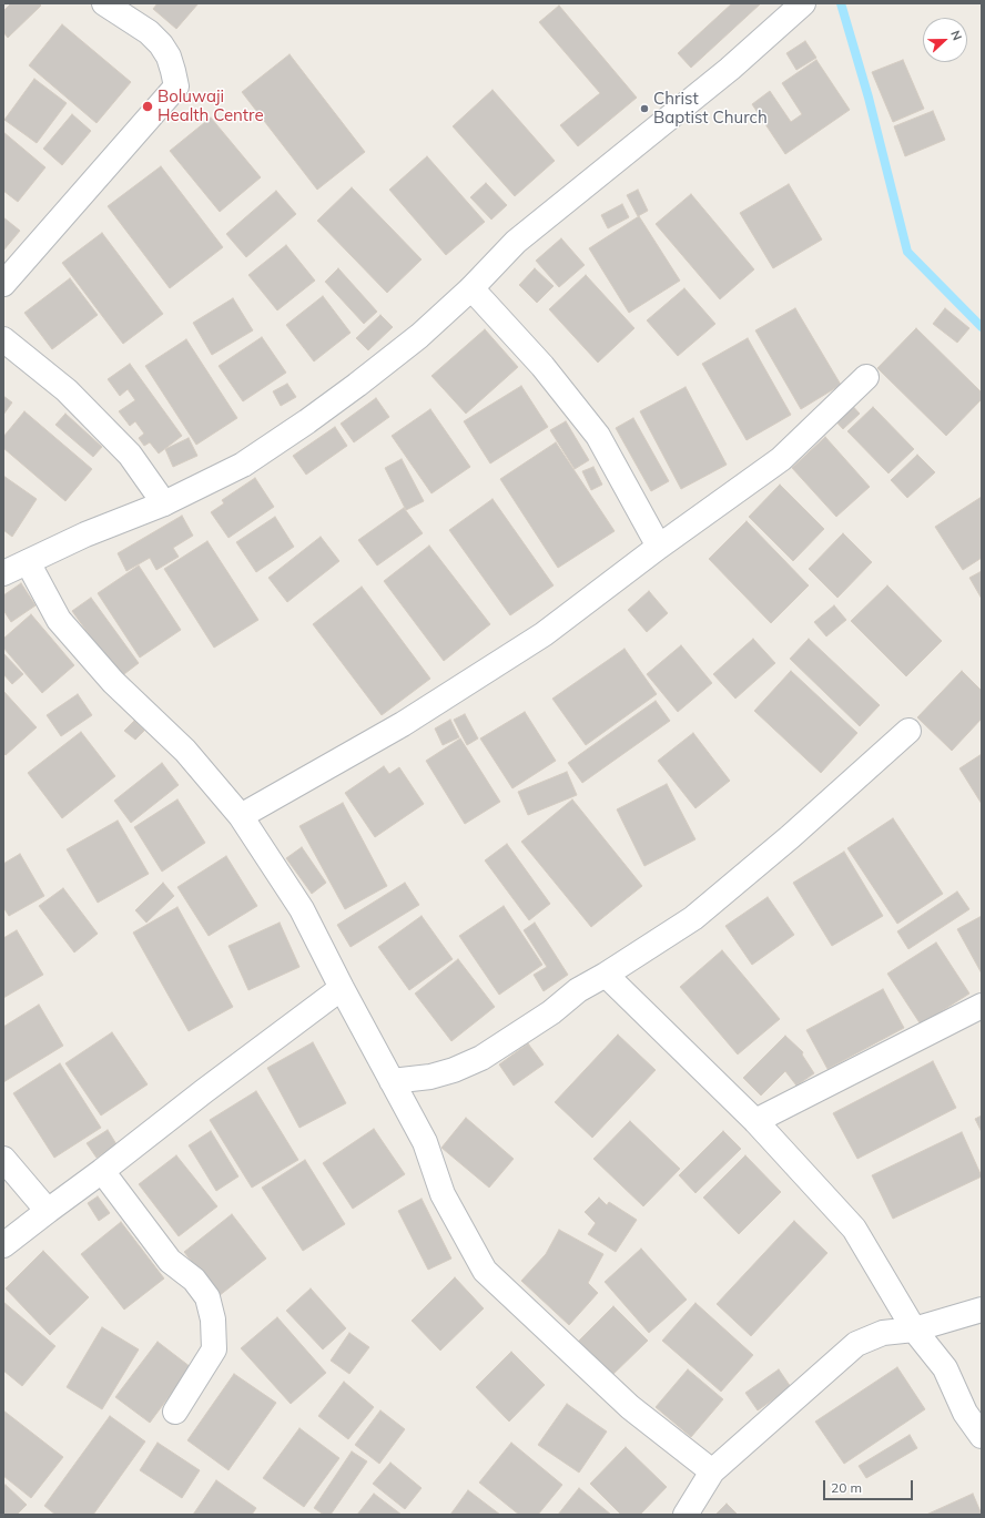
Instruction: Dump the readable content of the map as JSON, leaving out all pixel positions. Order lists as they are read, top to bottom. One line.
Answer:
{"places":["Boluwaji Health Centre","Christ Baptist Church"],"scale_bar":"20 m","north":"right"}
